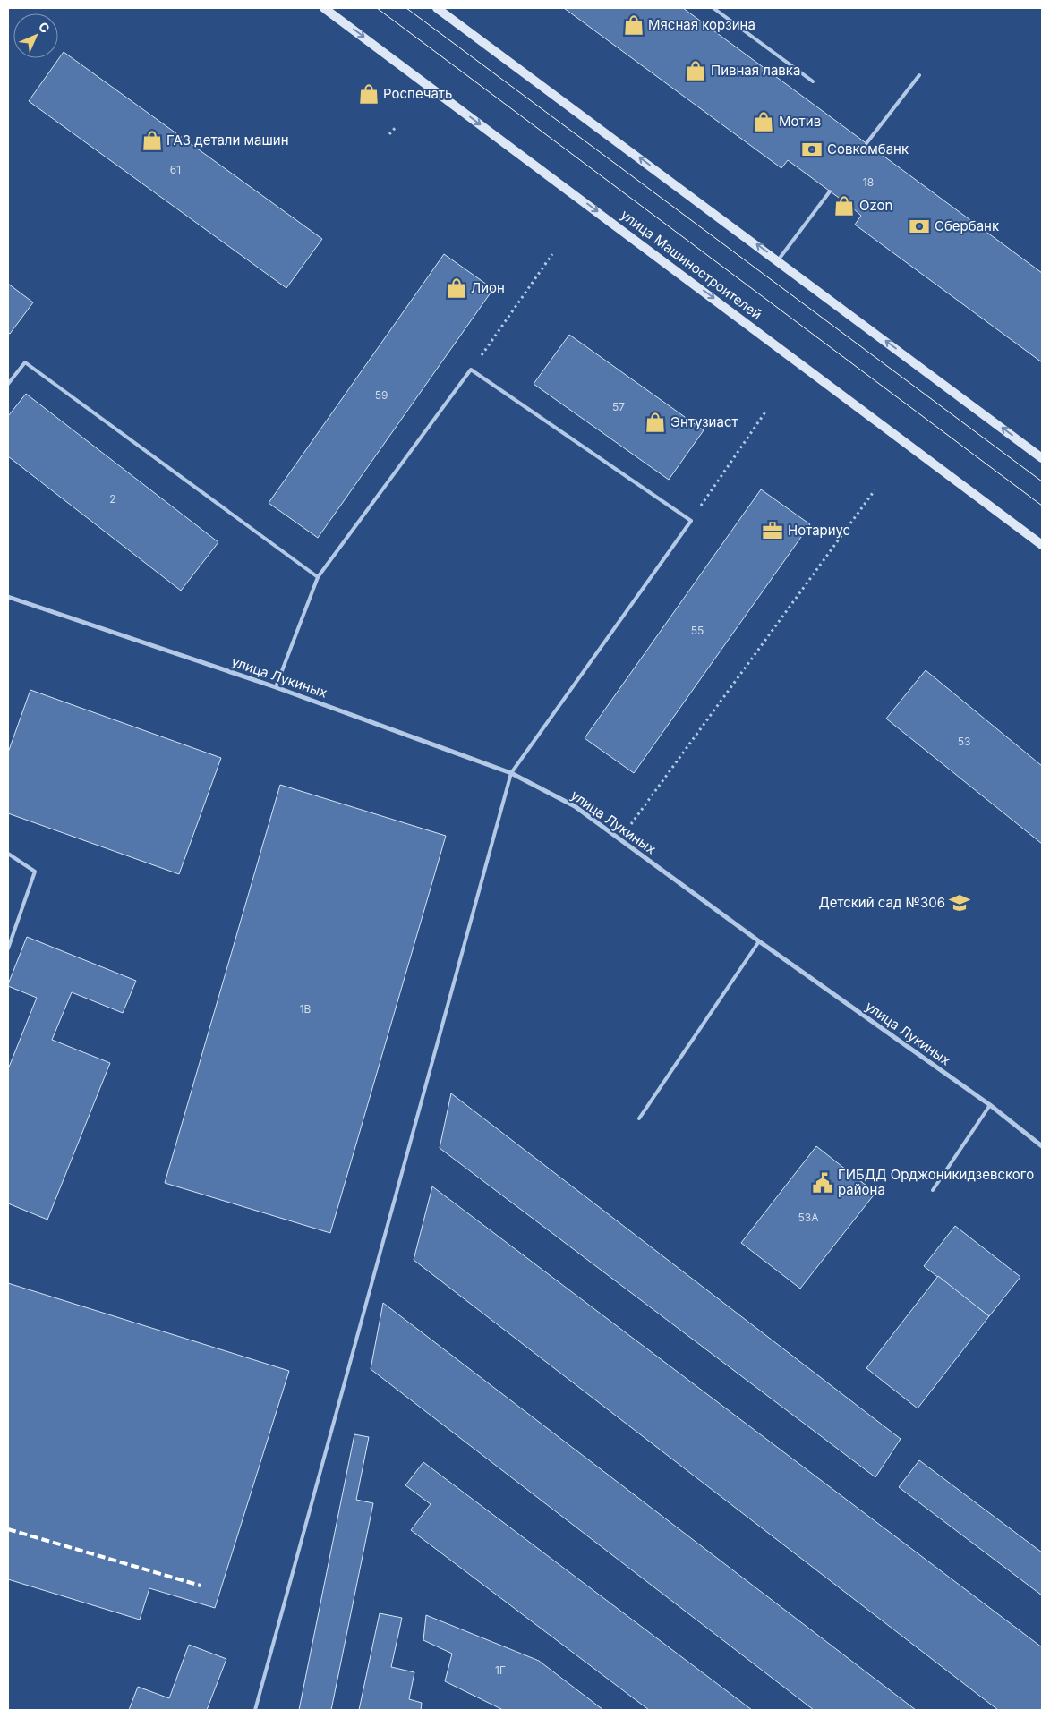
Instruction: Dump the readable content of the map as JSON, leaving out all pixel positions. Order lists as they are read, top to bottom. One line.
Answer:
{"streets":{"main road":["улица Машиностроителей"],"street":["улица Лукиных"]},"places":{"shop":["Мясная корзина","Пивная лавка","Роспечать","Мотив","ГАЗ детали машин","Ozon","Лион","Энтузиаст"],"bank":["Совкомбанк","Сбербанк"],"office":["Нотариус"],"school or university":["Детский сад №306"],"public building":["ГИБДД Орджоникидзевского района"]},"house_numbers":["61","18","59","57","2","55","53","1В","53А","1Г"],"north":"top right"}
